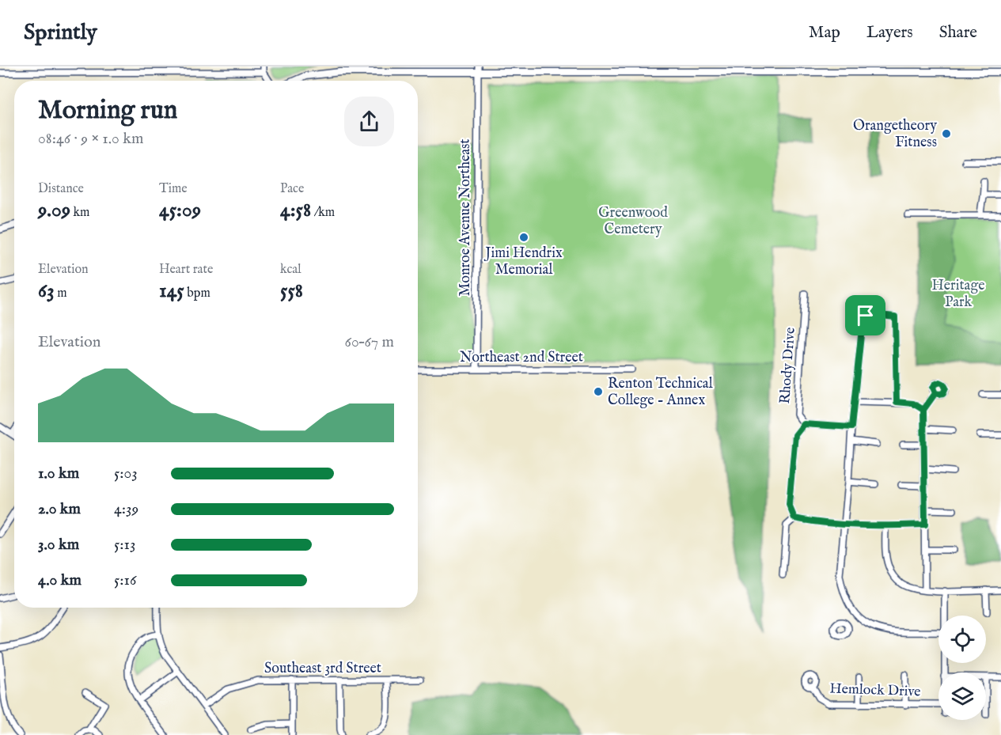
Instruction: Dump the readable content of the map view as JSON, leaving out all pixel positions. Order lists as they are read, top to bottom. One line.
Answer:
{"streets":{"street":["Monroe Avenue Northeast","Northeast 2nd Street","Rhody Drive","Southeast 3rd Street","Hemlock Drive"]},"crossings":[["Monroe Avenue Northeast","Northeast 2nd Street"]],"parks":["Greenwood Cemetery","Heritage Park"],"places":["Orangetheory Fitness","Jimi Hendrix Memorial","Renton Technical College - Annex"],"page":{"header":"Sprintly","nav":["Map","Layers","Share"],"heading":["Morning run","08:46 · 9 × 1.0 km"],"stats":[["Distance","9.09 km"],["Time","45:09"],["Pace","4:58 /km"],["Elevation","63 m"],["Heart rate","145 bpm"],["kcal","558"]],"chart":["Elevation","60–67 m"],"list":[{"name":"1.0 km","note":"5:03"},{"name":"2.0 km","note":"4:39"},{"name":"3.0 km","note":"5:13"},{"name":"4.0 km","note":"5:16"}]}}
